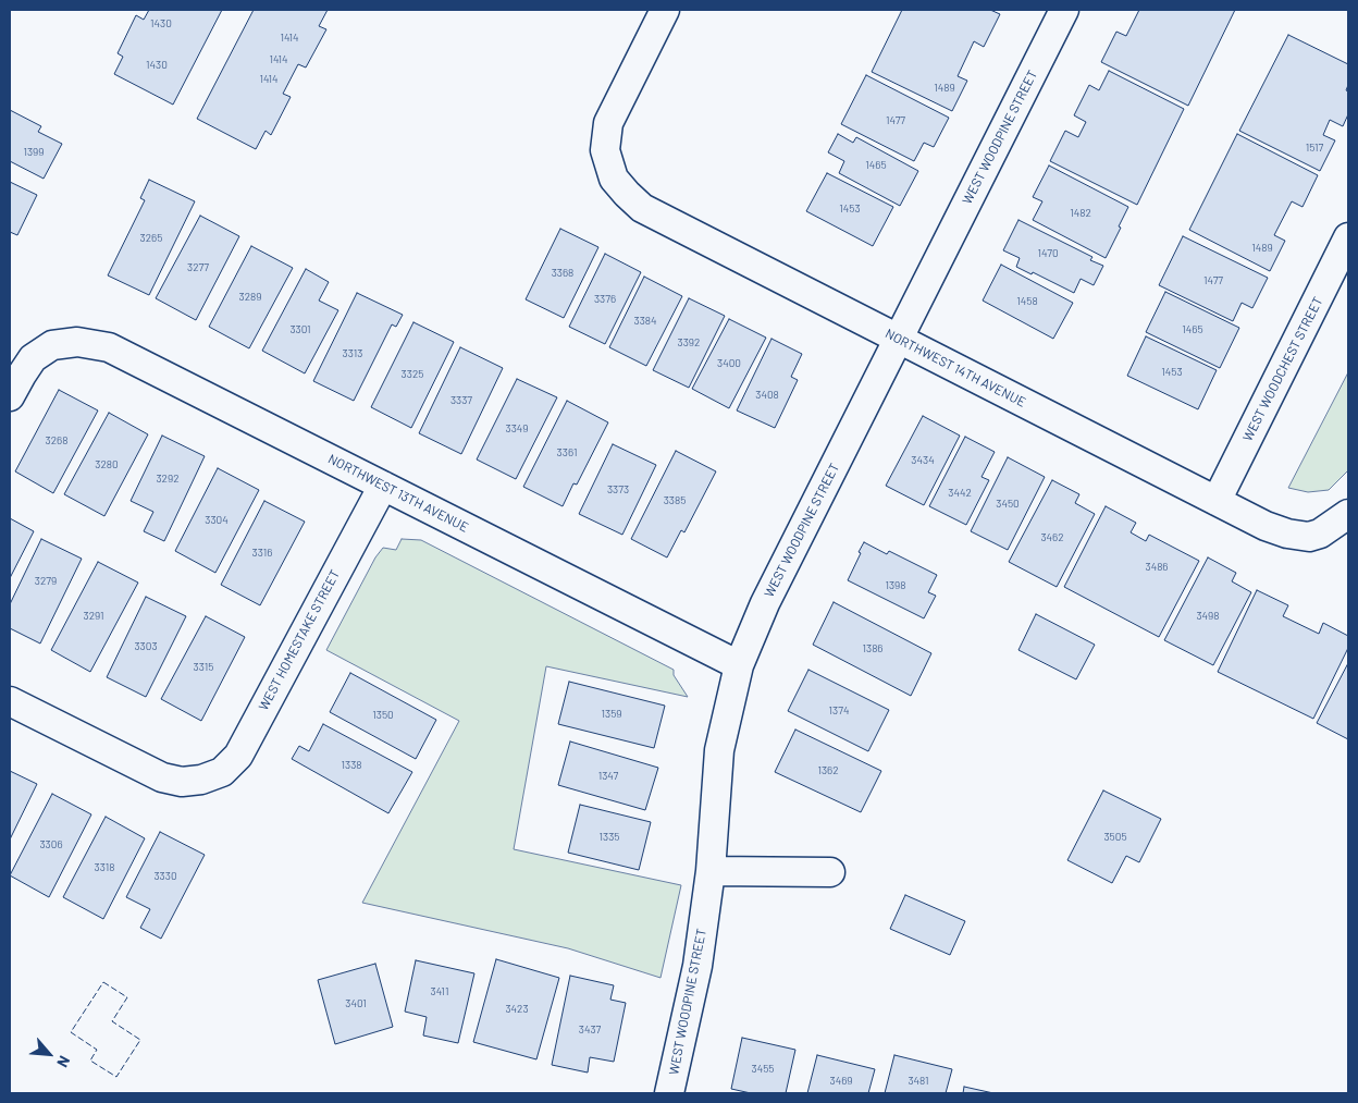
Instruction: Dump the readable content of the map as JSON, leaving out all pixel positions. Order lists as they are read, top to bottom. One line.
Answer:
{"streets":{"street":["WEST WOODPINE STREET","NORTHWEST 14TH AVENUE","WEST WOODCHEST STREET","NORTHWEST 13TH AVENUE","WEST HOMESTAKE STREET"]},"crossings":[["WEST WOODPINE STREET","NORTHWEST 14TH AVENUE"],["WEST WOODPINE STREET","NORTHWEST 13TH AVENUE"],["NORTHWEST 14TH AVENUE","WEST WOODCHEST STREET"],["NORTHWEST 13TH AVENUE","WEST HOMESTAKE STREET"]],"house_numbers":["1430","1414","1414","1430","1414","1489","1477","1517","1399","1465","1453","1482","3265","1489","1470","3277","3368","1477","3289","3376","1458","3384","3301","1465","3392","3313","3400","1453","3325","3408","3337","3349","3268","3361","3434","3280","3292","3373","3442","3385","3450","3304","3462","3316","3486","3279","1398","3291","3498","3303","1386","3315","1374","1359","1350","1338","1362","1347","1335","3505","3306","3318","3330","3411","3401","3423","3437","3455","3469","3481"],"north":"bottom right"}
